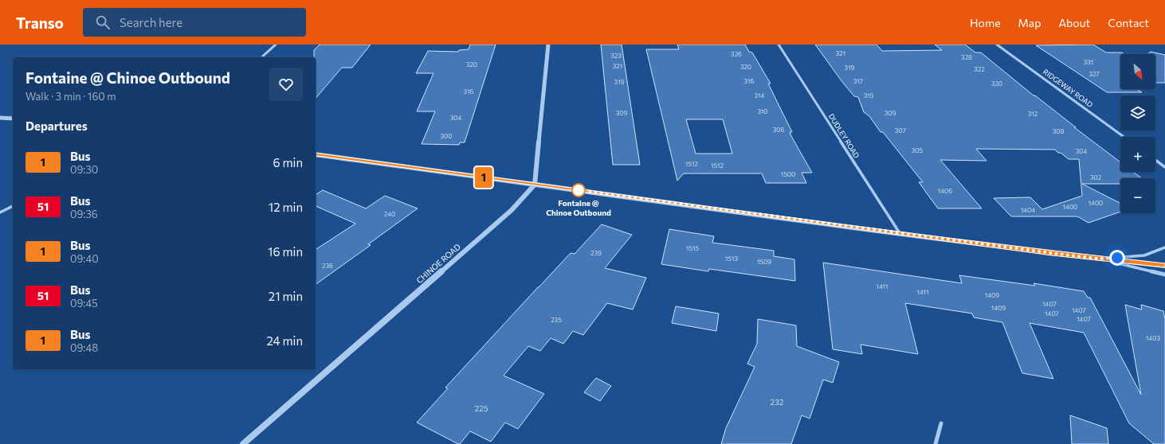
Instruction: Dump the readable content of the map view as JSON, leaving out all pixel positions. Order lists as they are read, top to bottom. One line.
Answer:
{"streets":{"street":["RIDGEWAY ROAD","DUDLEY ROAD","CHINOE ROAD"]},"places":["Fontaine @ Chinoe Outbound"],"lines":["bus line 1"],"house_numbers":["321","326","323","328","331","320","321","320","319","322","327","316","317","319","320","316","314","315","310","309","309","312","304","306","307","308","300","305","304","1512","1512","1500","302","1406","1400","1400","1404","240","1515","239","1513","1509","236","1411","1411","1409","1407","1409","1407","1407","1407","235","1403","232","225"],"north":"bottom right","page":{"header":"Transo","search":"Search here","nav":["Home","Map","About","Contact"],"on_map":"1","map_buttons":["+","−"],"heading":[["Fontaine @ Chinoe Outbound","Walk · 3 min · 160 m"],"Departures"],"list":[{"mark":"1","name":"Bus","note":"09:30","value":"6 min"},{"mark":"51","name":"Bus","note":"09:36","value":"12 min"},{"mark":"1","name":"Bus","note":"09:40","value":"16 min"},{"mark":"51","name":"Bus","note":"09:45","value":"21 min"},{"mark":"1","name":"Bus","note":"09:48","value":"24 min"}]}}
